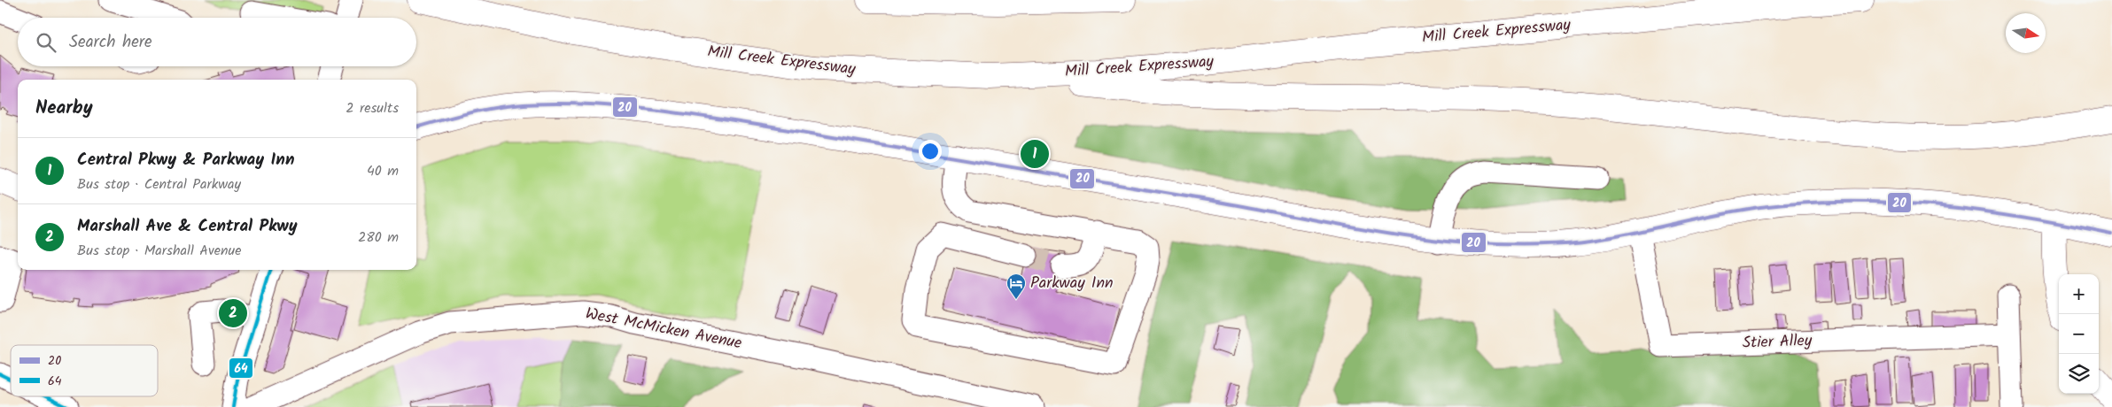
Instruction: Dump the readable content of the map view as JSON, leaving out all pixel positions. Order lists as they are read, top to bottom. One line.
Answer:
{"streets":{"main road":["Mill Creek Expressway"],"street":["West McMicken Avenue","Stier Alley"]},"places":{"hotel":["Parkway Inn"]},"lines":["transit line 20","transit line 64"],"legend":["20","64"],"north":"right","page":{"search":"Search here","heading":["Nearby","2 results"],"list":[{"mark":"1","name":"Central Pkwy & Parkway Inn","note":"Bus stop · Central Parkway","value":"40 m"},{"mark":"2","name":"Marshall Ave & Central Pkwy","note":"Bus stop · Marshall Avenue","value":"280 m"}],"pins":["1","2"],"map_buttons":["+","−"]}}
